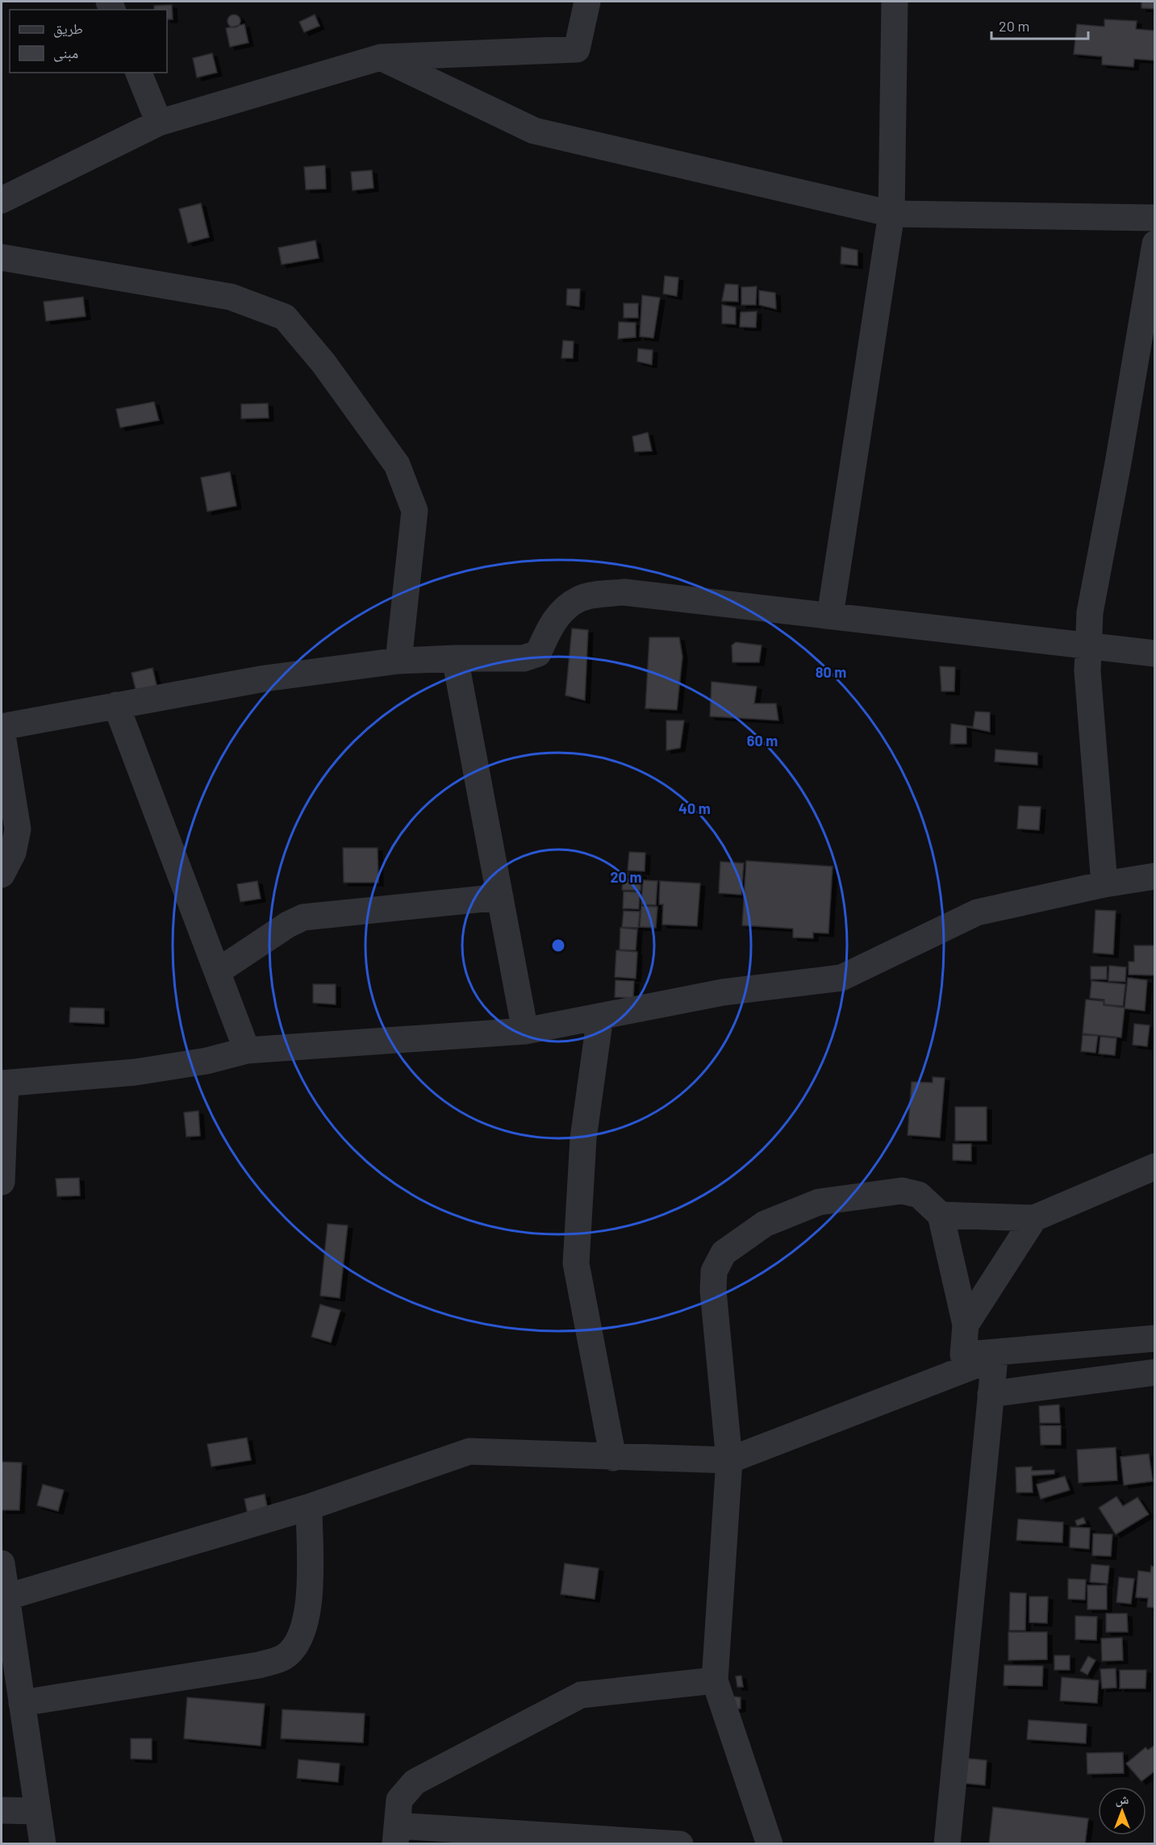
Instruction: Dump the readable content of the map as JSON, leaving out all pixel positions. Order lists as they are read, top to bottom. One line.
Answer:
{"legend":["طريق","مبنى"],"scale_bar":"20 m","north":"top","rings":["80 m","60 m","40 m","20 m"]}
